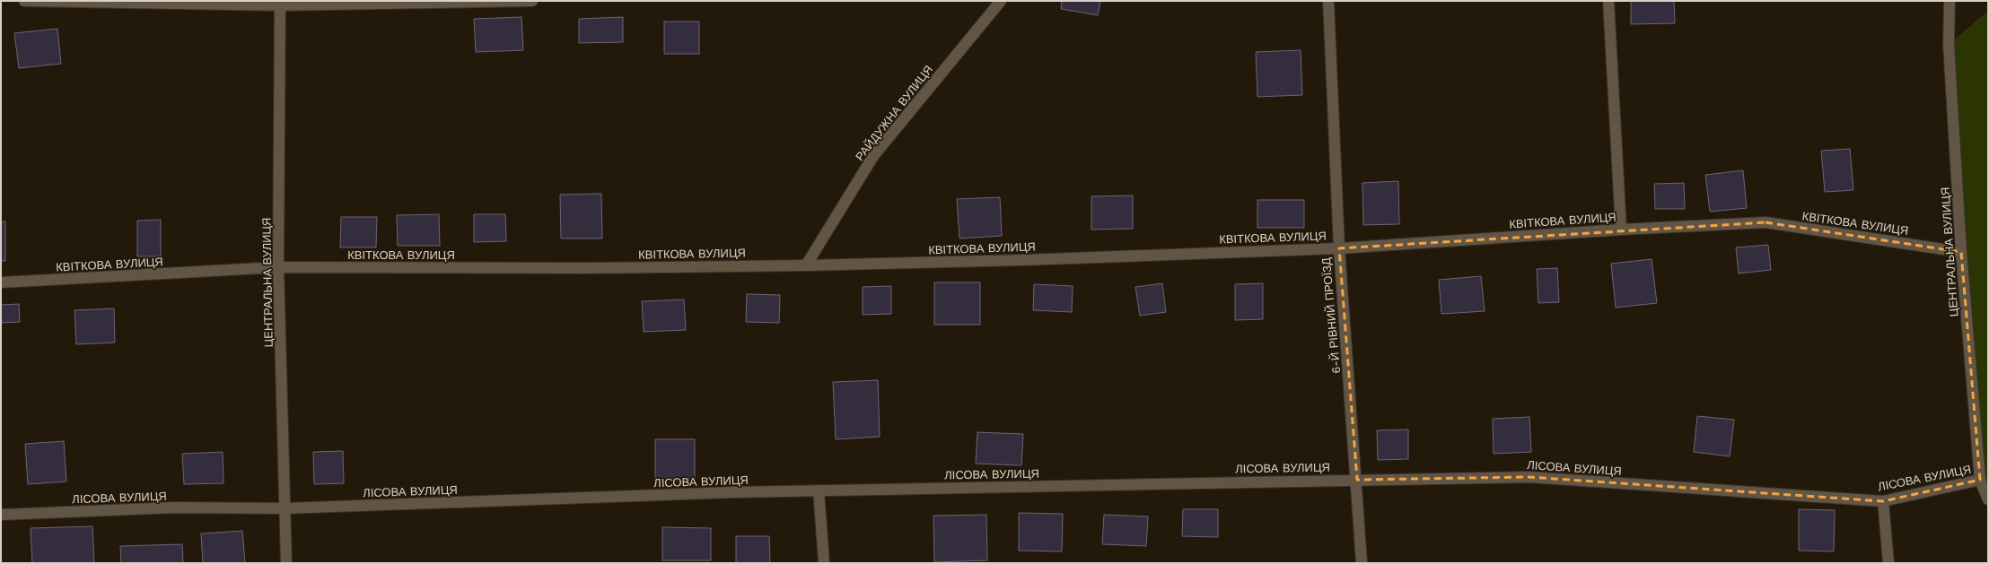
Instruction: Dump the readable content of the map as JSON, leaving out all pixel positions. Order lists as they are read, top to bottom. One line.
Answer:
{"streets":{"street":["РАЙДУЖНА ВУЛИЦЯ","КВІТКОВА ВУЛИЦЯ","ЦЕНТРАЛЬНА ВУЛИЦЯ","6-Й РІВНИЙ ПРОЇЗД","ЛІСОВА ВУЛИЦЯ"]},"crossings":[["РАЙДУЖНА ВУЛИЦЯ","КВІТКОВА ВУЛИЦЯ"],["КВІТКОВА ВУЛИЦЯ","ЦЕНТРАЛЬНА ВУЛИЦЯ"],["КВІТКОВА ВУЛИЦЯ","6-Й РІВНИЙ ПРОЇЗД"],["ЦЕНТРАЛЬНА ВУЛИЦЯ","ЛІСОВА ВУЛИЦЯ"],["6-Й РІВНИЙ ПРОЇЗД","ЛІСОВА ВУЛИЦЯ"]]}
